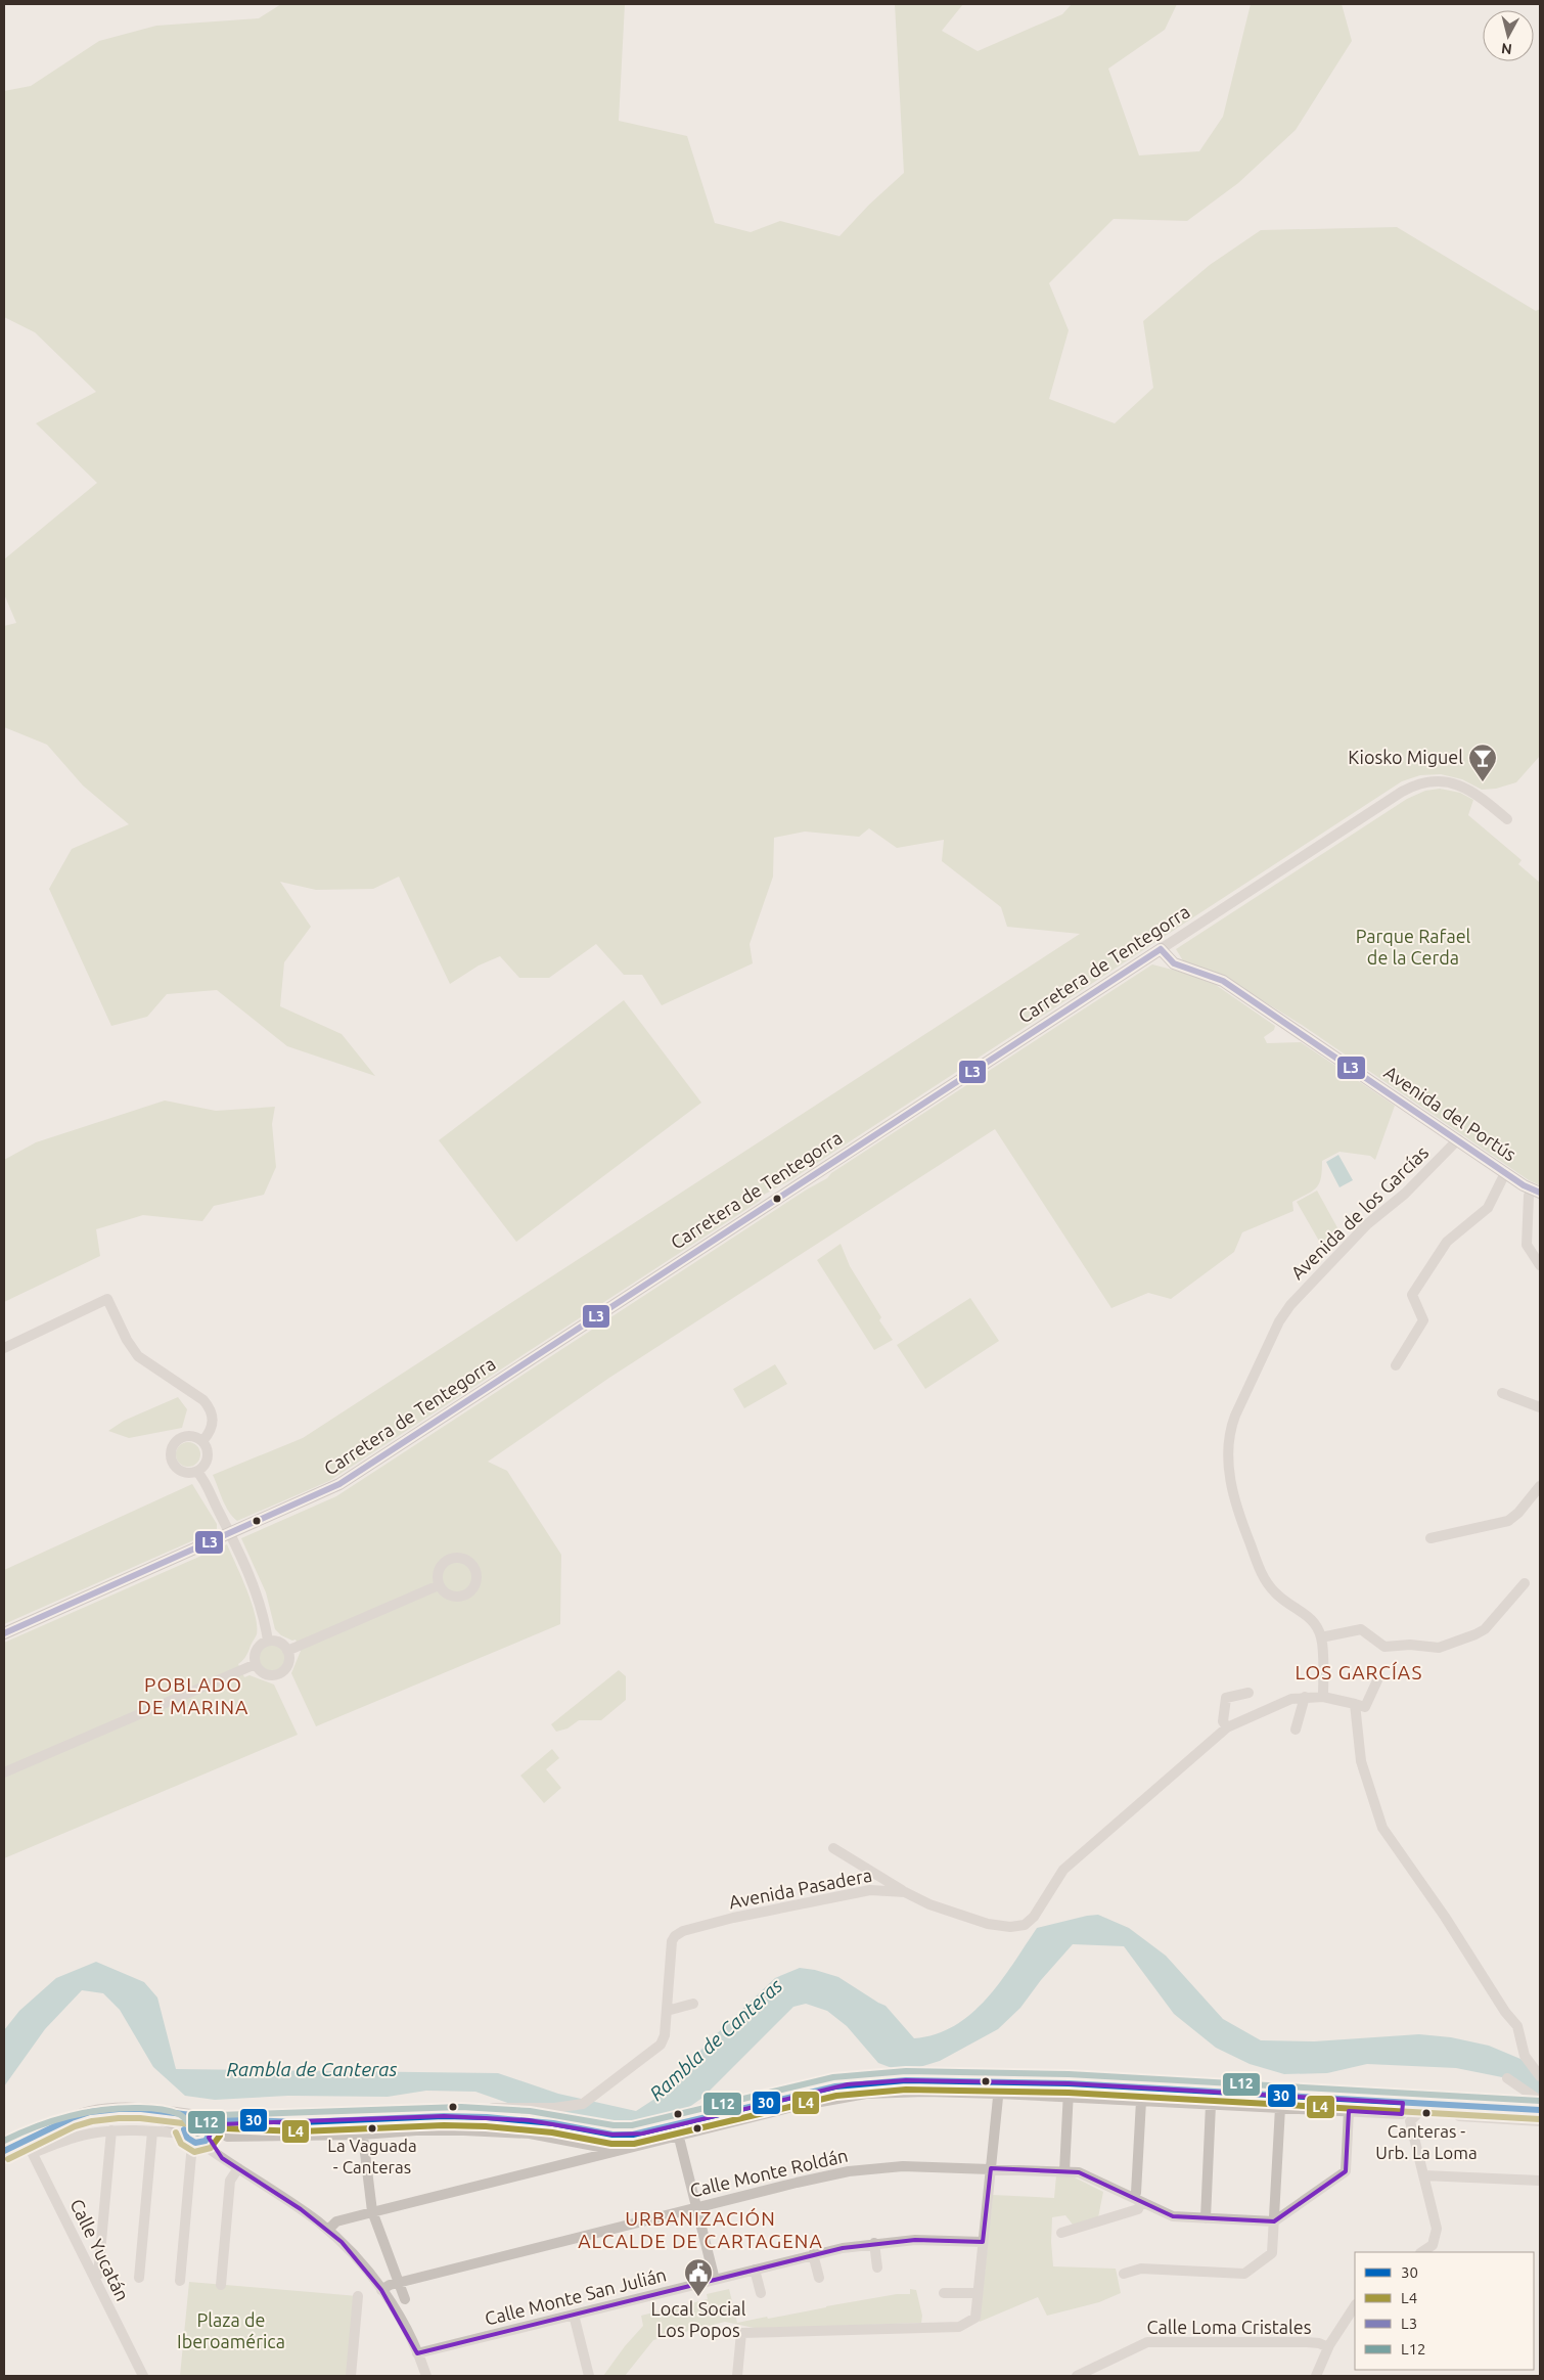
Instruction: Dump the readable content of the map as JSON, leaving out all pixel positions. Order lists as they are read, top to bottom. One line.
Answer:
{"streets":{"main road":["Carretera de Tentegorra","Avenida del Portús"],"street":["Avenida de los Garcías","Avenida Pasadera","Calle Monte Roldán","Calle Yucatán","Calle Monte San Julián","Calle Loma Cristales"]},"crossings":[["Carretera de Tentegorra","Avenida del Portús"],["Avenida del Portús","Avenida de los Garcías"],["Avenida de los Garcías","Avenida Pasadera"]],"districts":["LOS GARCÍAS","POBLADO DE MARINA","URBANIZACIÓN ALCALDE DE CARTAGENA"],"water":["Rambla de Canteras"],"parks":["Parque Rafael de la Cerda","Plaza de Iberoamérica"],"places":{"bar":["Kiosko Miguel"],"other":["Canteras - Urb. La Loma","La Vaguada - Canteras"],"public building":["Local Social Los Popos"]},"lines":["transit line L3","transit line L12","transit line 30","transit line L4"],"legend":["30","L4","L3","L12"],"north":"bottom"}
